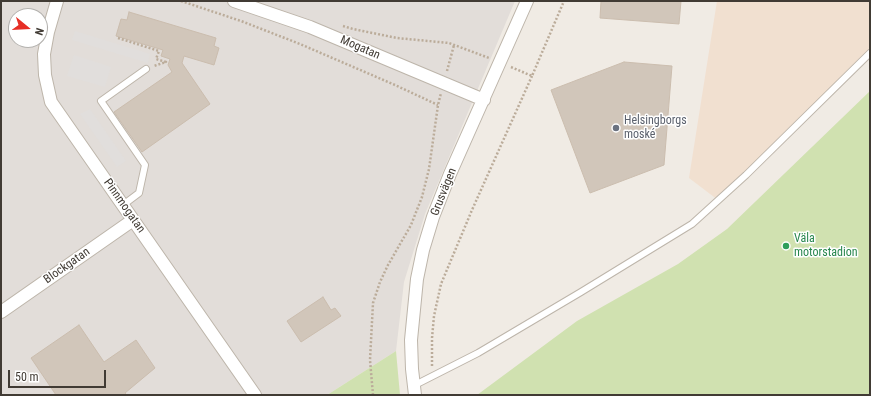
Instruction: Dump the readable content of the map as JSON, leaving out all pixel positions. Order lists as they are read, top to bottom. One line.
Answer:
{"streets":{"street":["Mogatan","Grusvägen","Pinnmogatan","Blockgatan"]},"crossings":[["Mogatan","Grusvägen"],["Pinnmogatan","Blockgatan"]],"places":["Helsingborgs moské","Väla motorstadion"],"scale_bar":"50 m","north":"right"}
